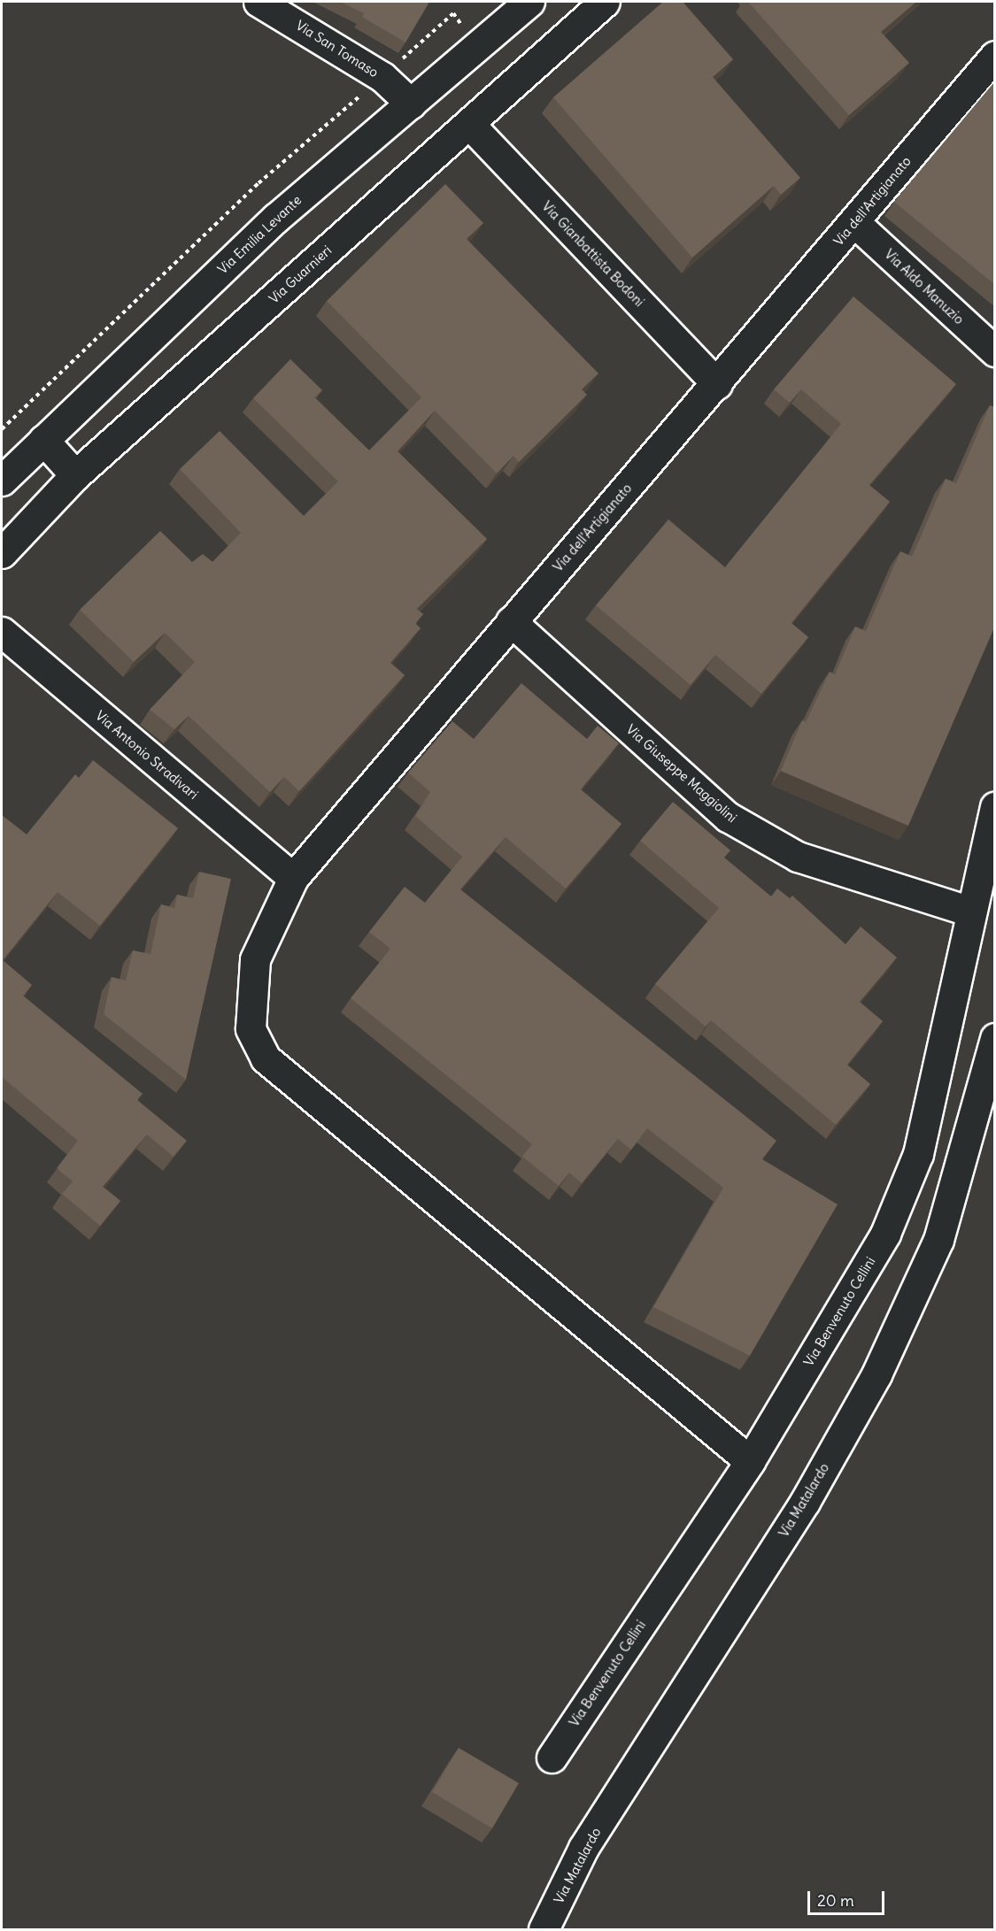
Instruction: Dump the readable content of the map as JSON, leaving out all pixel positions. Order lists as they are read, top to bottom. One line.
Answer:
{"streets":{"street":["Via San Tomaso","Via dell'Artigianato","Via Emilia Levante","Via Gianbattista Bodoni","Via Guarnieri","Via Aldo Manuzio","Via Antonio Stradivari","Via Giuseppe Maggiolini","Via Benvenuto Cellini","Via Matalardo"]},"crossings":[["Via San Tomaso","Via Emilia Levante"],["Via dell'Artigianato","Via Gianbattista Bodoni"],["Via dell'Artigianato","Via Aldo Manuzio"],["Via dell'Artigianato","Via Antonio Stradivari"],["Via dell'Artigianato","Via Giuseppe Maggiolini"],["Via dell'Artigianato","Via Benvenuto Cellini"],["Via Gianbattista Bodoni","Via Guarnieri"],["Via Giuseppe Maggiolini","Via Benvenuto Cellini"]],"scale_bar":"20 m"}
